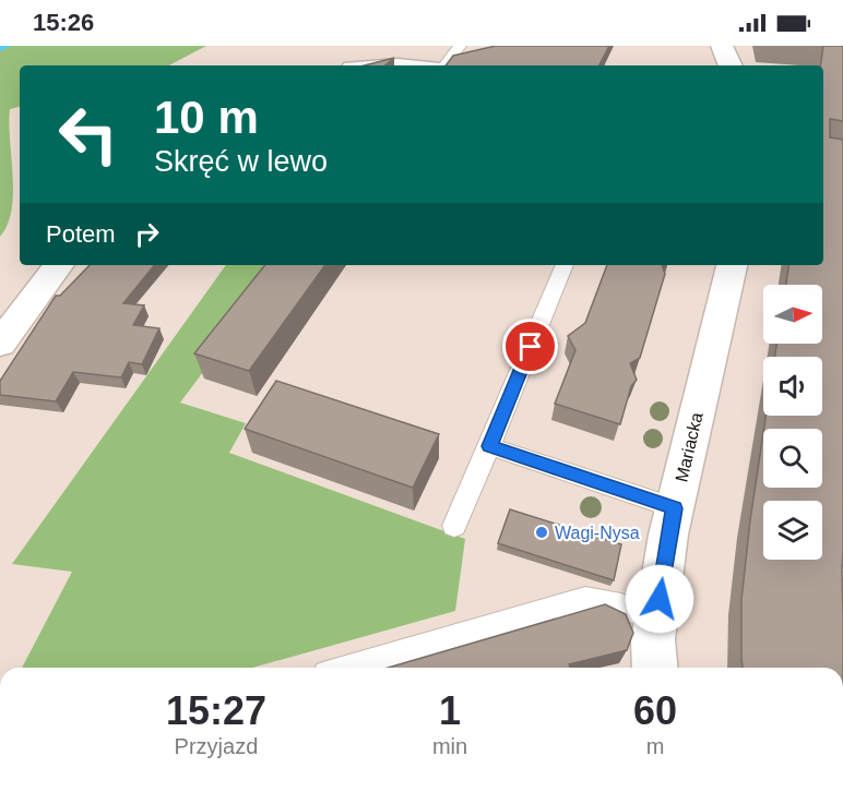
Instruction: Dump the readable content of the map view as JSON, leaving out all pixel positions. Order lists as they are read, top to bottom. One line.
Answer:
{"streets":{"street":["Mariacka"]},"places":["Wagi-Nysa"],"north":"right","page":{"status":"15:26","turn":["10 m","Skręć w lewo"],"then":"Potem","eta":["15:27","Przyjazd","1","min","60","m"]}}
